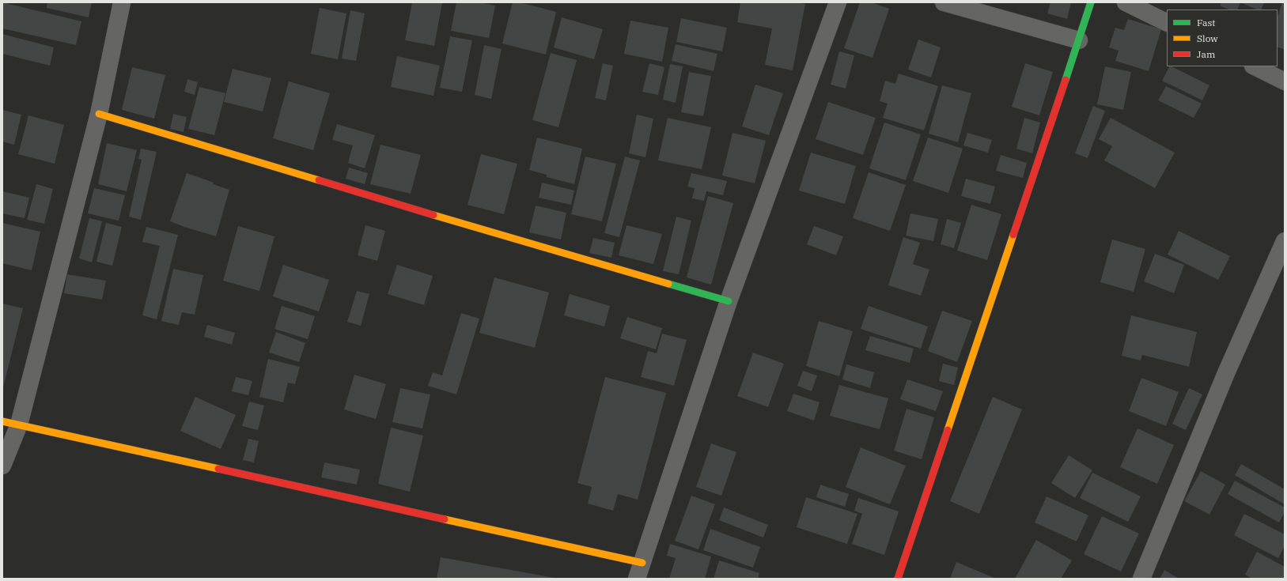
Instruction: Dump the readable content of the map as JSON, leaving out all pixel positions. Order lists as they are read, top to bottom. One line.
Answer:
{"legend":["Fast","Slow","Jam"]}
